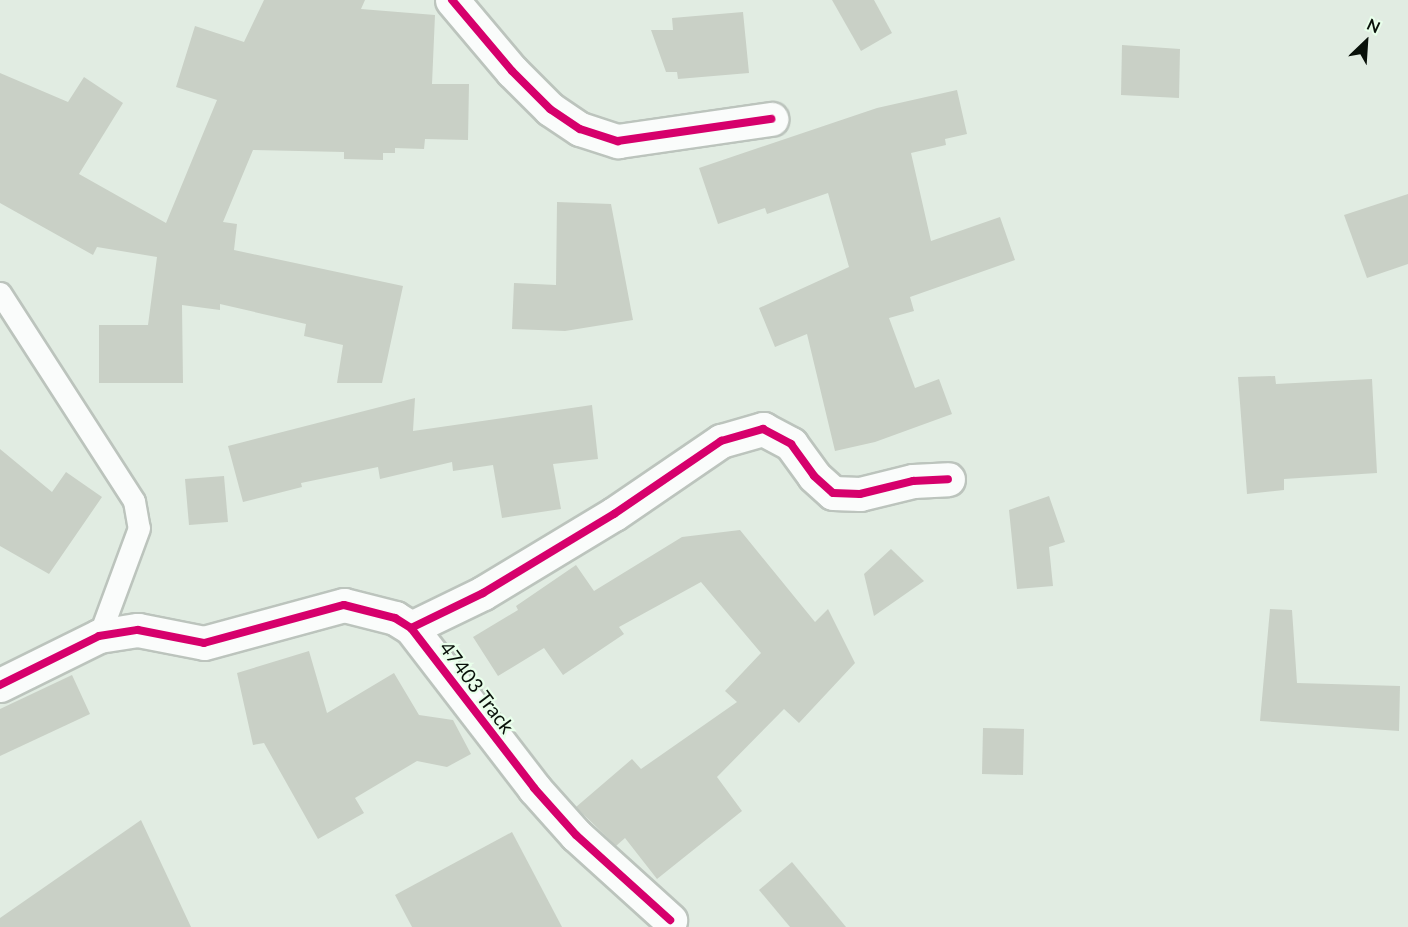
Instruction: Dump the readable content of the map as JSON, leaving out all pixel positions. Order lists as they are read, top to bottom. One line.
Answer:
{"streets":{"street":["47403 Track"]},"north":"top right"}
